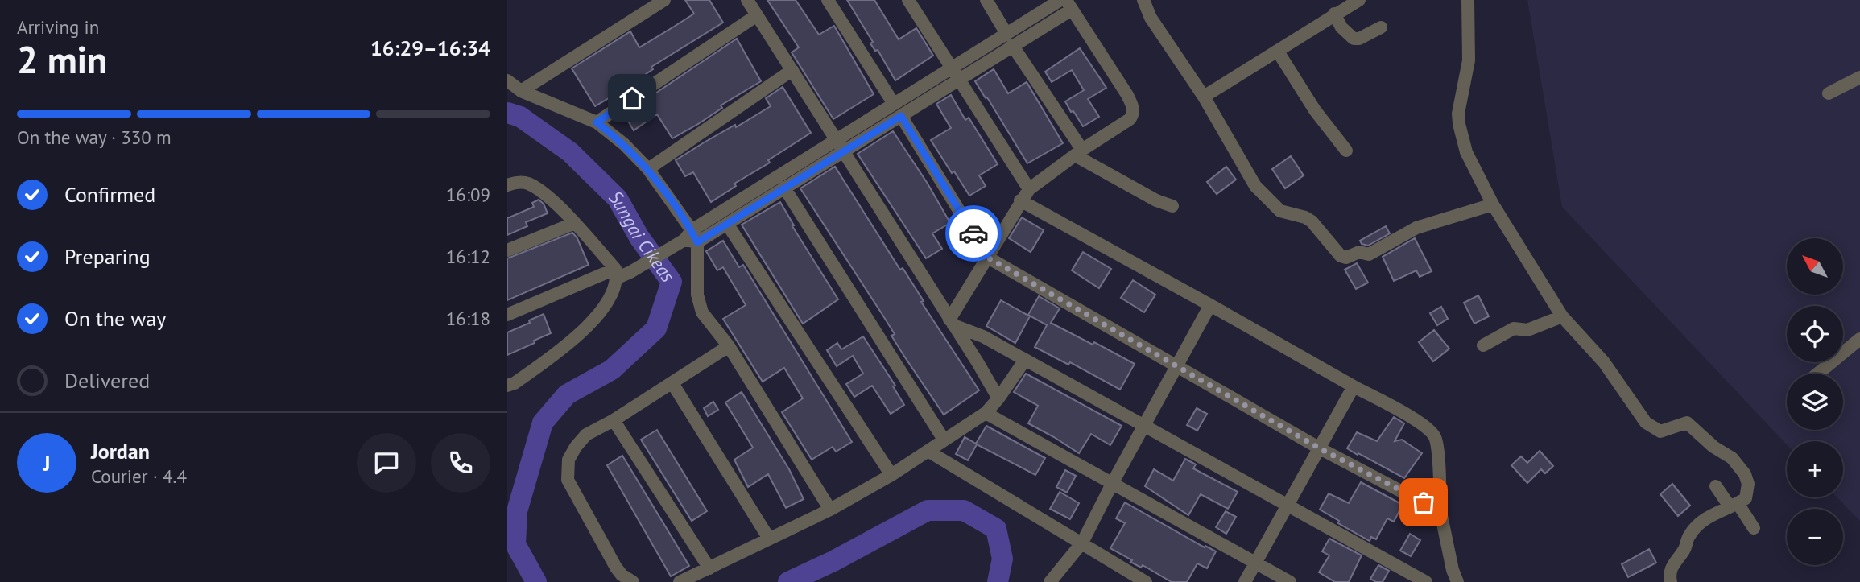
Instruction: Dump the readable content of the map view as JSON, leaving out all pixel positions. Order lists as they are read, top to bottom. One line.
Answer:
{"water":["Sungai Cikeas"],"north":"top left","page":{"heading":["2 min","Arriving in","16:29–16:34"],"panel":["Jordan","Courier · 4.4"],"bar":"On the way · 330 m","list":[["Confirmed","16:09"],["Preparing","16:12"],["On the way","16:18"],"Delivered"],"map_buttons":["+","−"],"round":"J"}}
